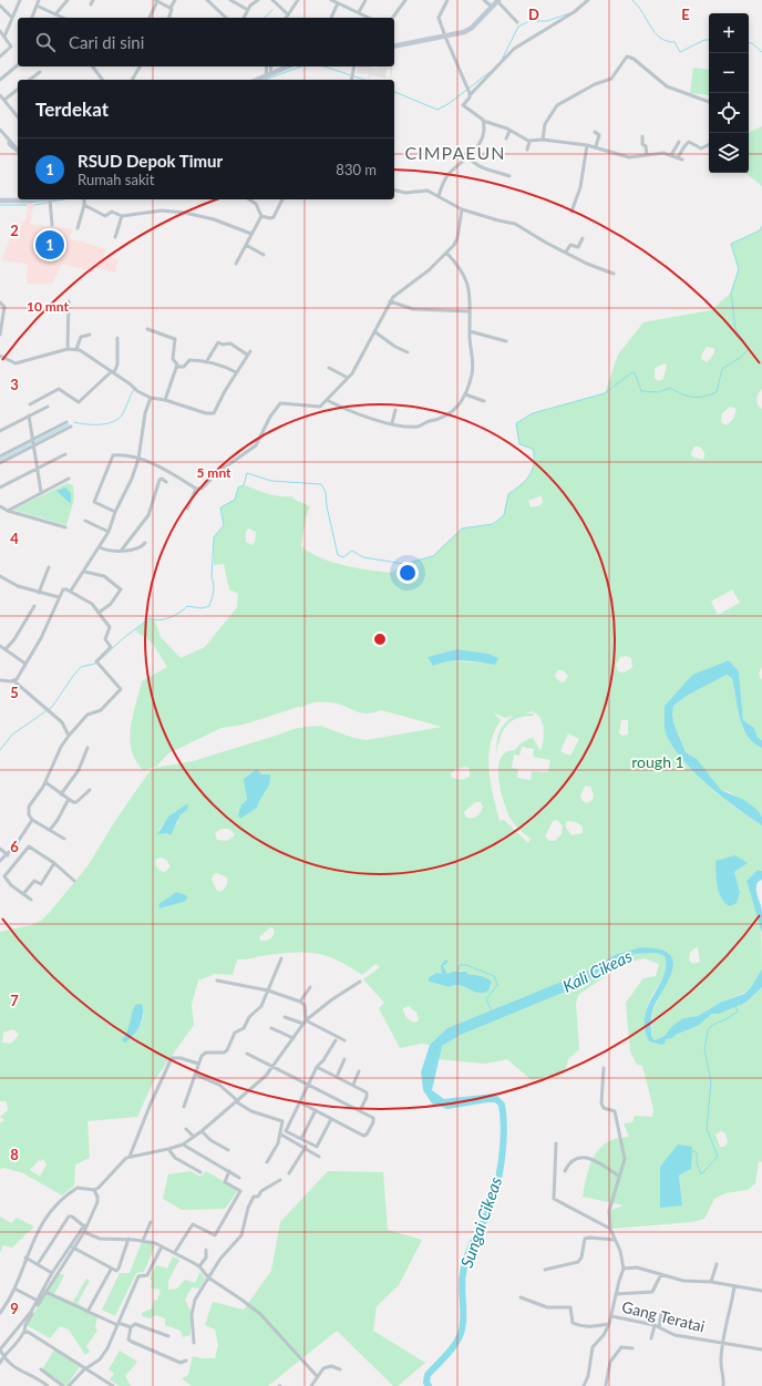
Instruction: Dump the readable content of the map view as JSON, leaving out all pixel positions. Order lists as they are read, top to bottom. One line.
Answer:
{"streets":{"street":["Gang Teratai"]},"districts":["CIMPAEUN"],"water":["Kali Cikeas","Sungai Cikeas"],"parks":["rough 1"],"page":{"map_buttons":["+","−"],"search":"Cari di sini","heading":"Terdekat","list":[{"mark":"1","name":"RSUD Depok Timur","note":"Rumah sakit","value":"830 m"}],"pins":"1"},"grid":{"columns":["D","E"],"rows":["2","3","4","5","6","7","8","9"]},"rings":["10 mnt","5 mnt"]}
